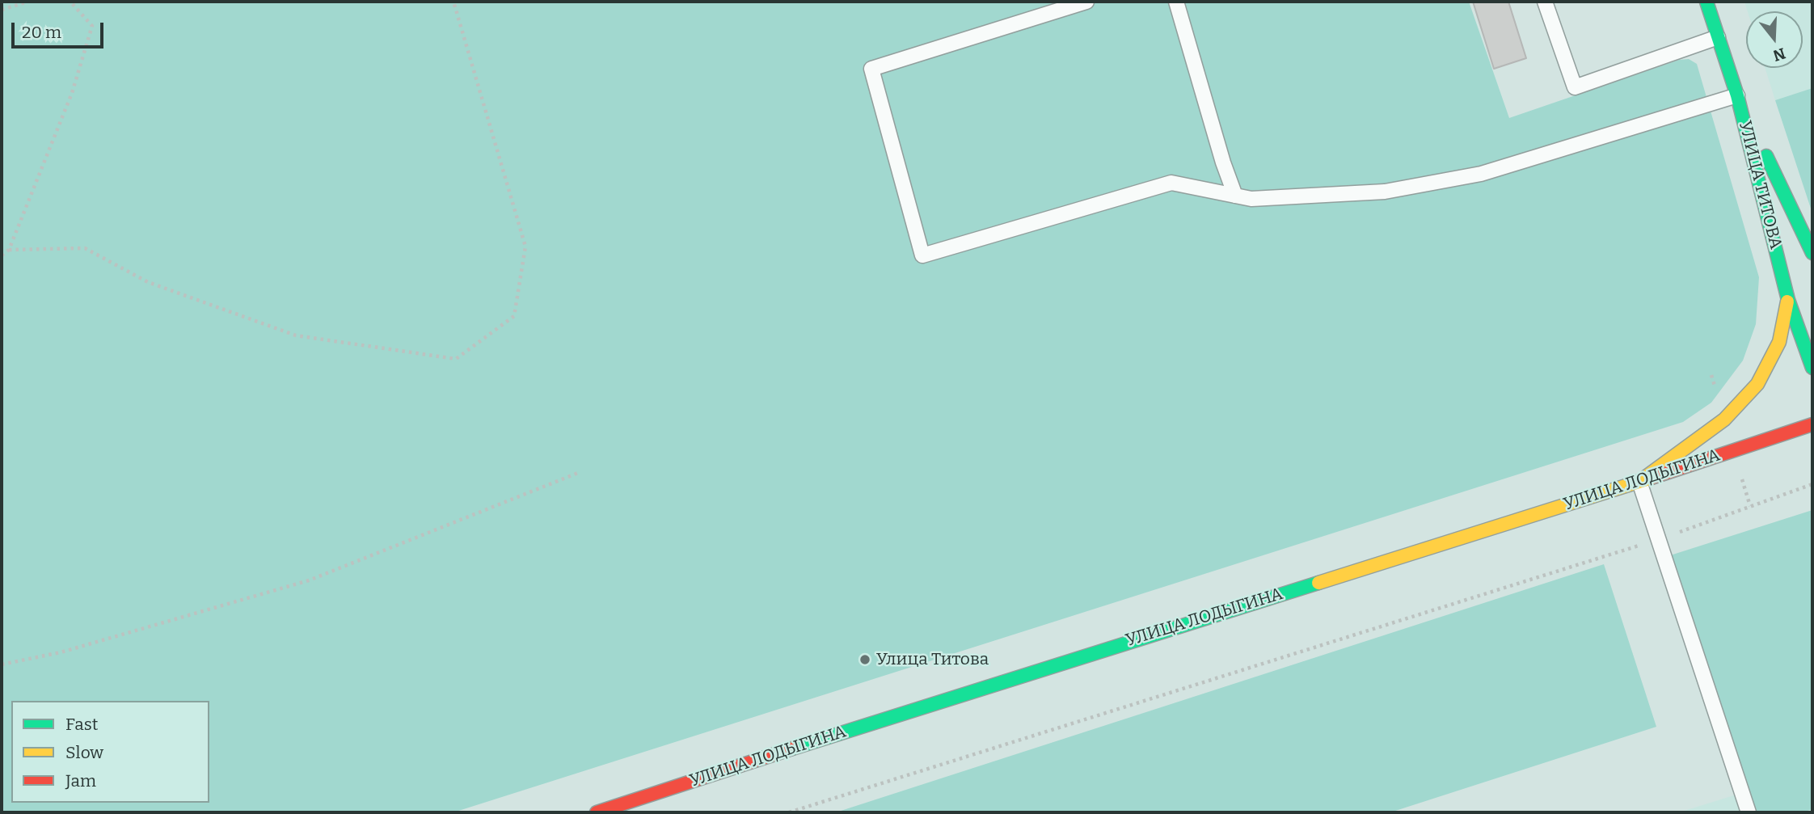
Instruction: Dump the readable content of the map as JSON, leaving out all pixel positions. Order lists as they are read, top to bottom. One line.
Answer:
{"streets":{"main road":["УЛИЦА ТИТОВА","УЛИЦА ЛОДЫГИНА"]},"places":["Улица Титова"],"legend":["Fast","Slow","Jam"],"scale_bar":"20 m","north":"bottom"}
